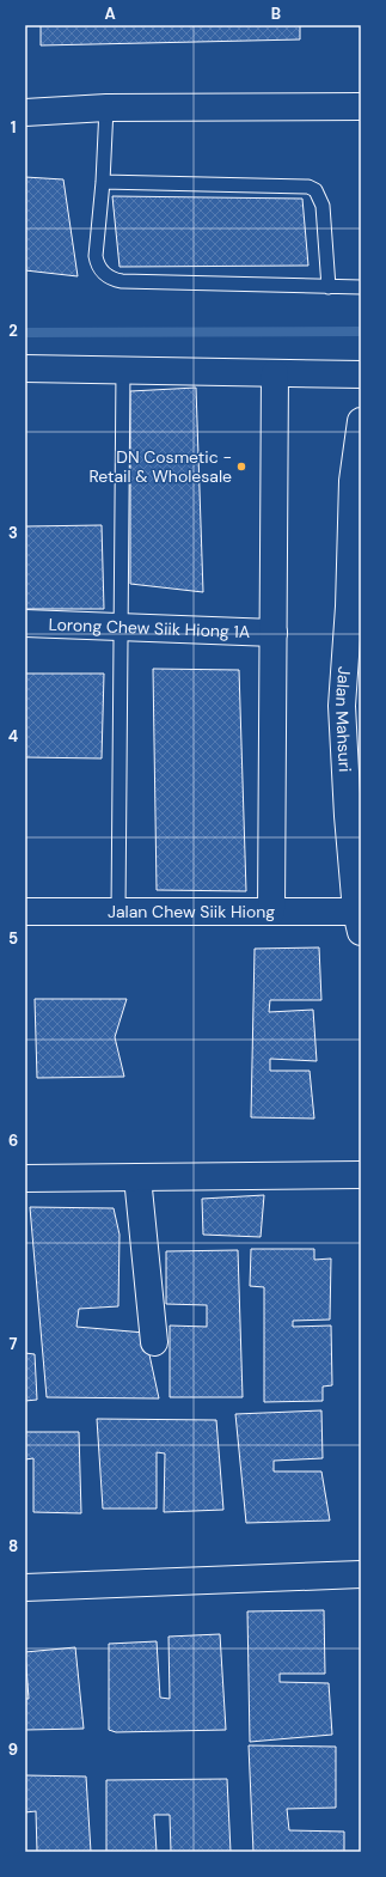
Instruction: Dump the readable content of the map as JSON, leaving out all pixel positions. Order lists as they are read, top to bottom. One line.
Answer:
{"streets":{"street":["Lorong Chew Siik Hiong 1A","Jalan Mahsuri","Jalan Chew Siik Hiong"]},"crossings":[["Jalan Mahsuri","Jalan Chew Siik Hiong"]],"places":["DN Cosmetic - Retail & Wholesale"],"grid":{"columns":["A","B"],"rows":["1","2","3","4","5","6","7","8","9"]}}
